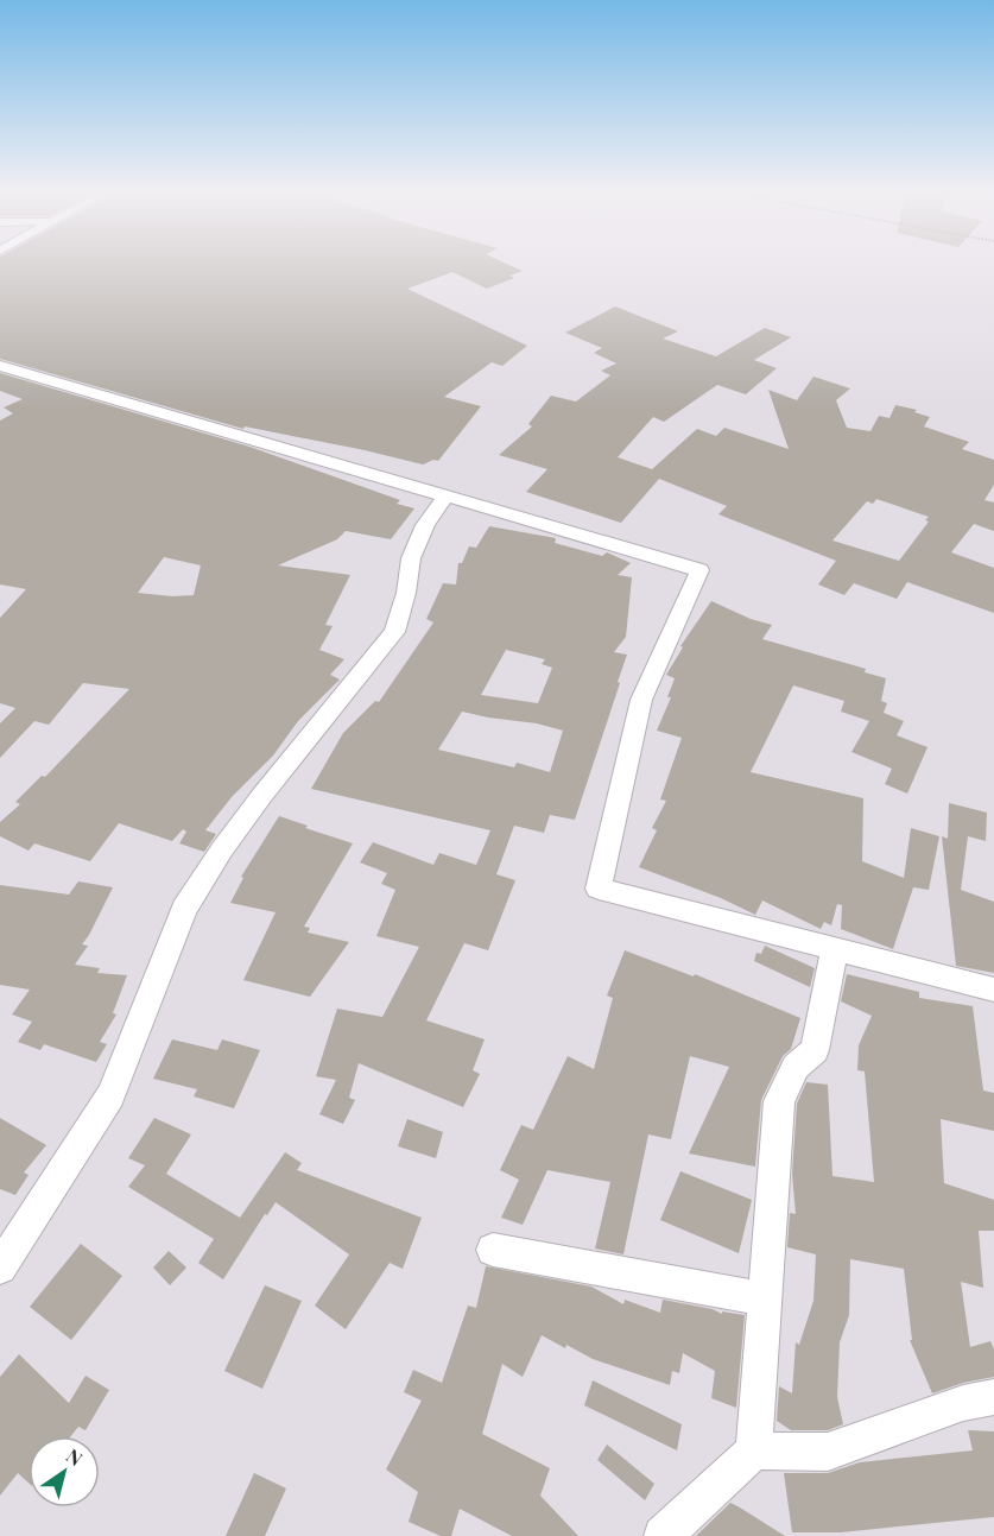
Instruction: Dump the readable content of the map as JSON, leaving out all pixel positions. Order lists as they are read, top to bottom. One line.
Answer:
{"north":"top right"}
